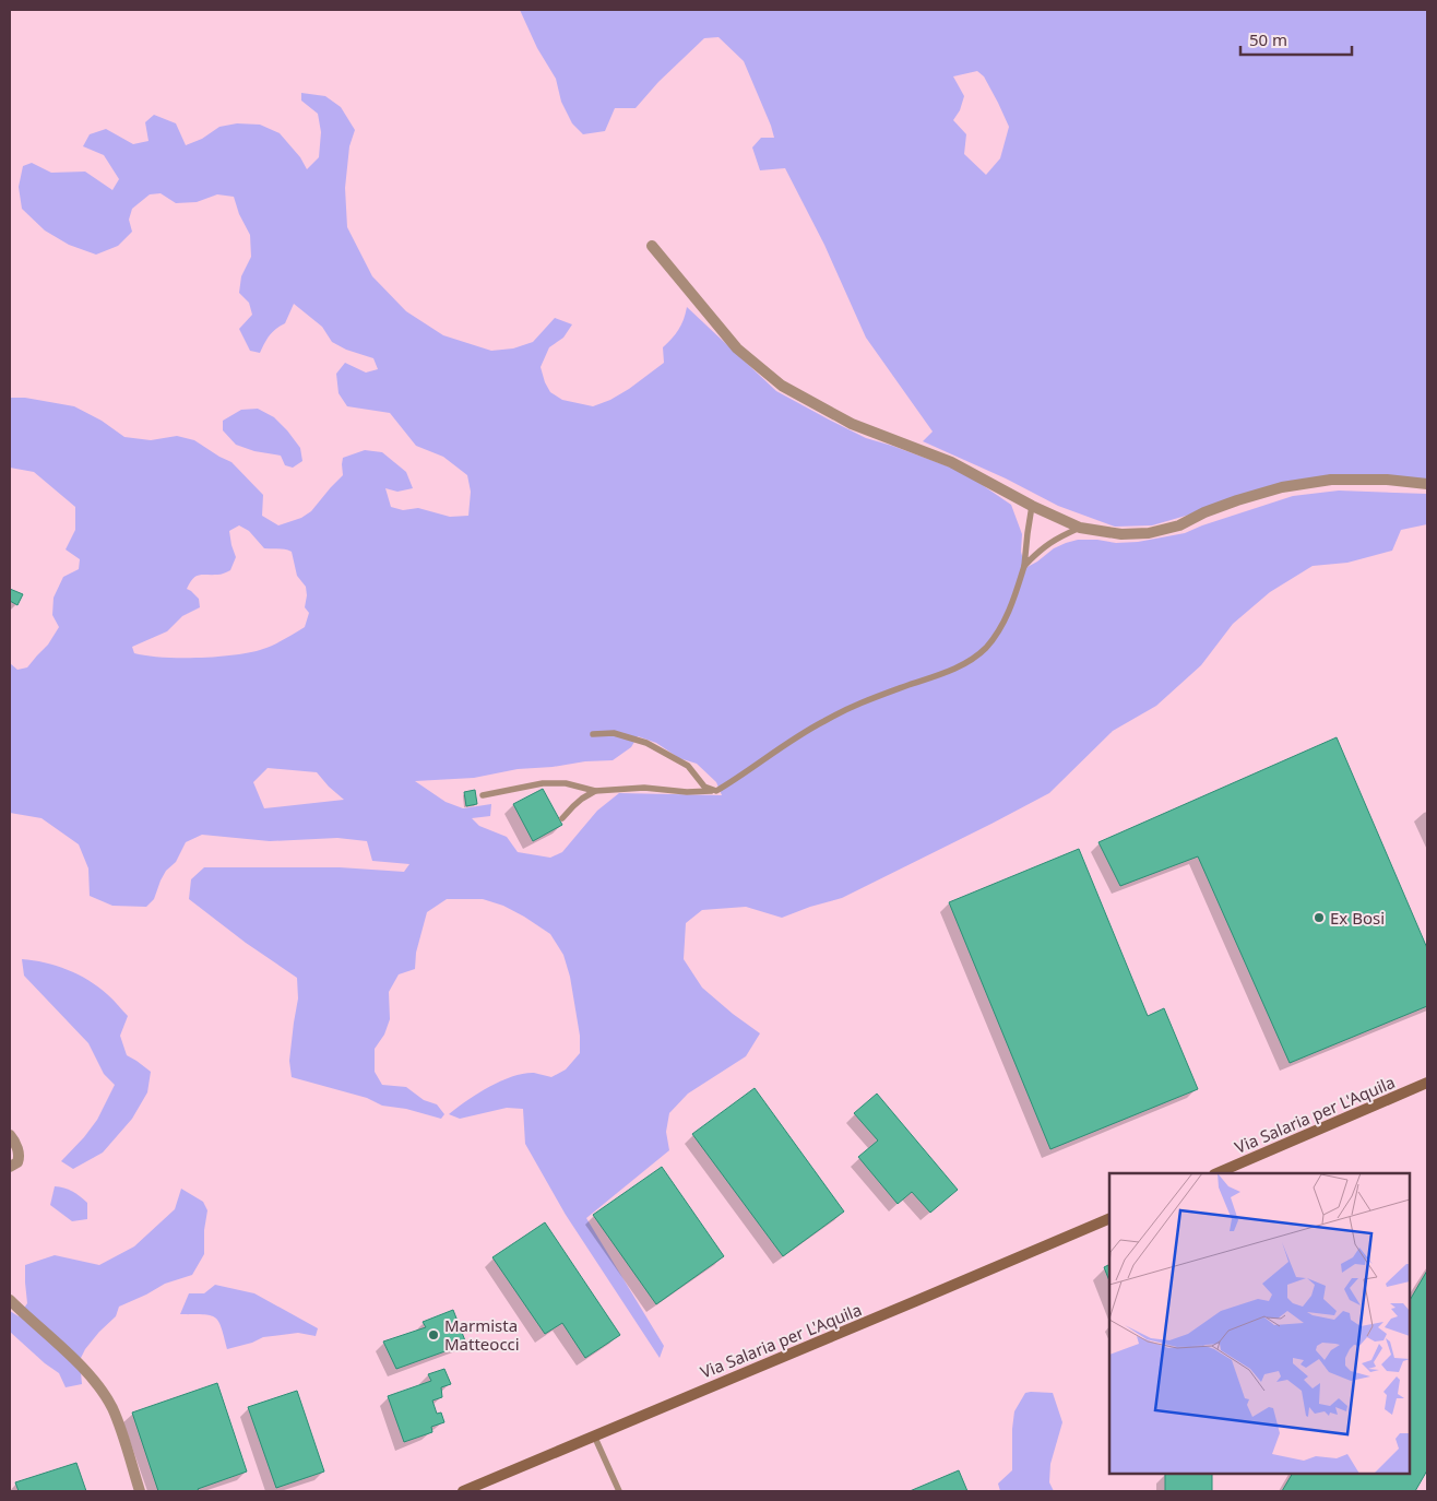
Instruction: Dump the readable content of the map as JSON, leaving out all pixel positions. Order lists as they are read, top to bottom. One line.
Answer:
{"streets":{"main road":["Via Salaria per L'Aquila"]},"places":["Ex Bosi","Marmista Matteocci"],"scale_bar":"50 m"}
